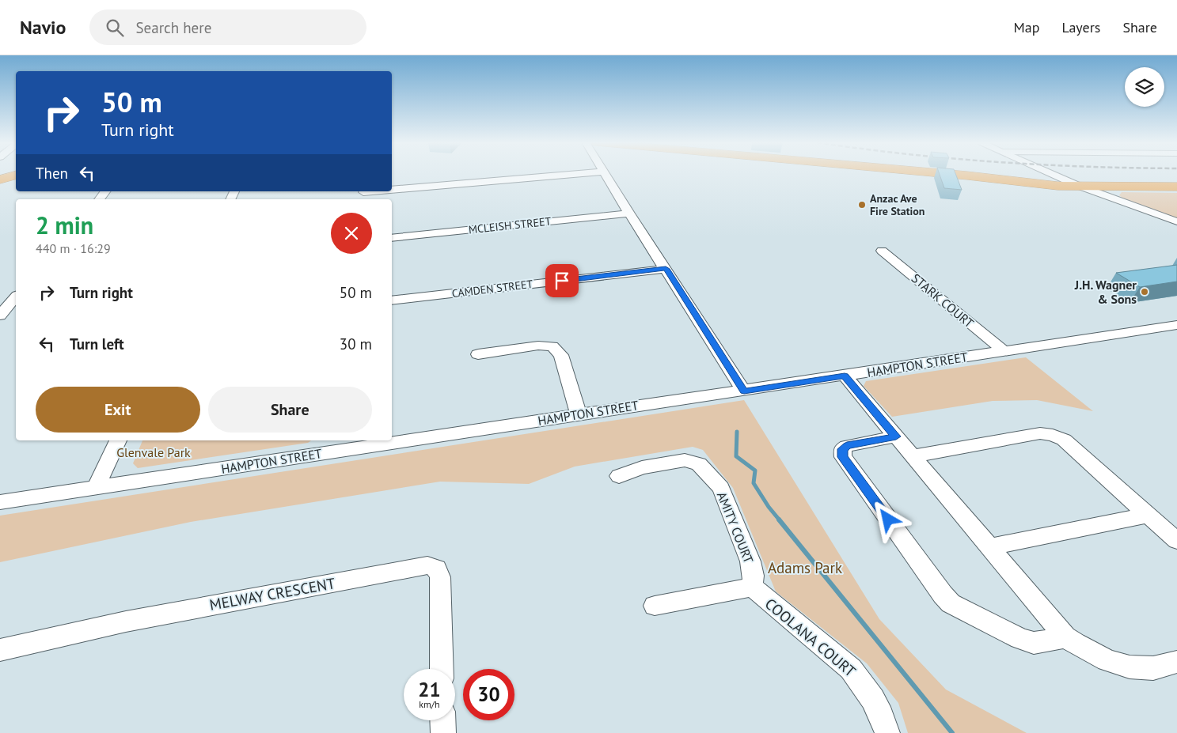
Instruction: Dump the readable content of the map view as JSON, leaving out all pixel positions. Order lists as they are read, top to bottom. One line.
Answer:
{"streets":{"street":["MCLEISH STREET","CAMDEN STREET","STARK COURT","HAMPTON STREET","AMITY COURT","MELWAY CRESCENT","COOLANA COURT"]},"crossings":[["STARK COURT","HAMPTON STREET"],["AMITY COURT","COOLANA COURT"]],"parks":["Glenvale Park","Adams Park"],"places":["Anzac Ave Fire Station","J.H. Wagner & Sons"],"page":{"header":"Navio","search":"Search here","nav":["Map","Layers","Share"],"turn":["50 m","Turn right"],"then":"Then","heading":["2 min","440 m · 16:29"],"list":[{"name":"Turn right","value":"50 m"},{"name":"Turn left","value":"30 m"}],"buttons":["Exit","Share"],"speed":"21 km/h","limit":"30"}}
